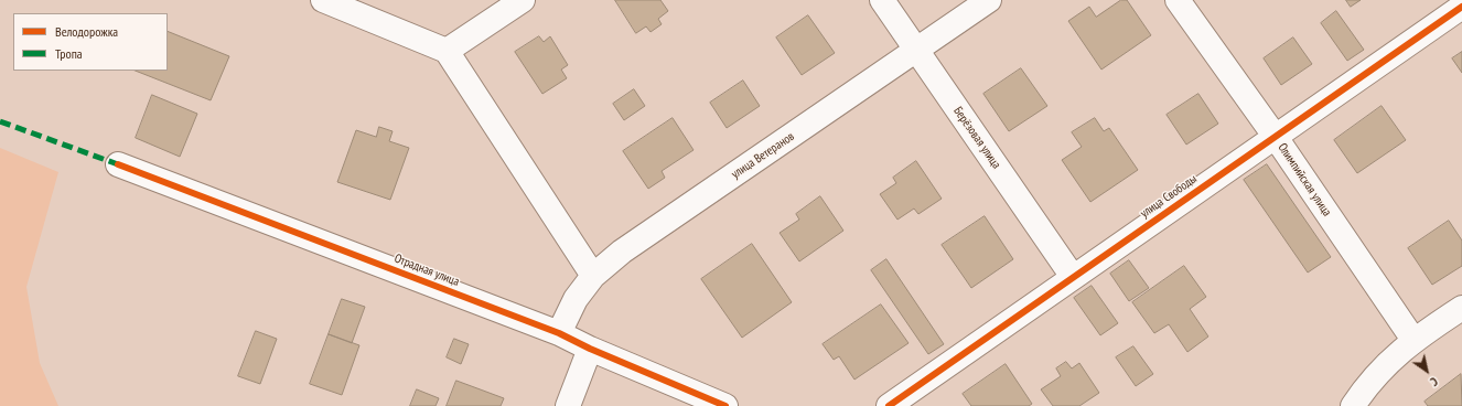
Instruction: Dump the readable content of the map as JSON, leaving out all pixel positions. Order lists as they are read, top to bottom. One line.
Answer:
{"streets":{"street":["Берёзовая улица","улица Ветеранов","Олимпийская улица","улица Свободы","Отрадная улица"]},"crossings":[["Берёзовая улица","улица Ветеранов"],["Берёзовая улица","улица Свободы"],["улица Ветеранов","Отрадная улица"],["Олимпийская улица","улица Свободы"]],"legend":["Велодорожка","Тропа"],"north":"bottom right"}
